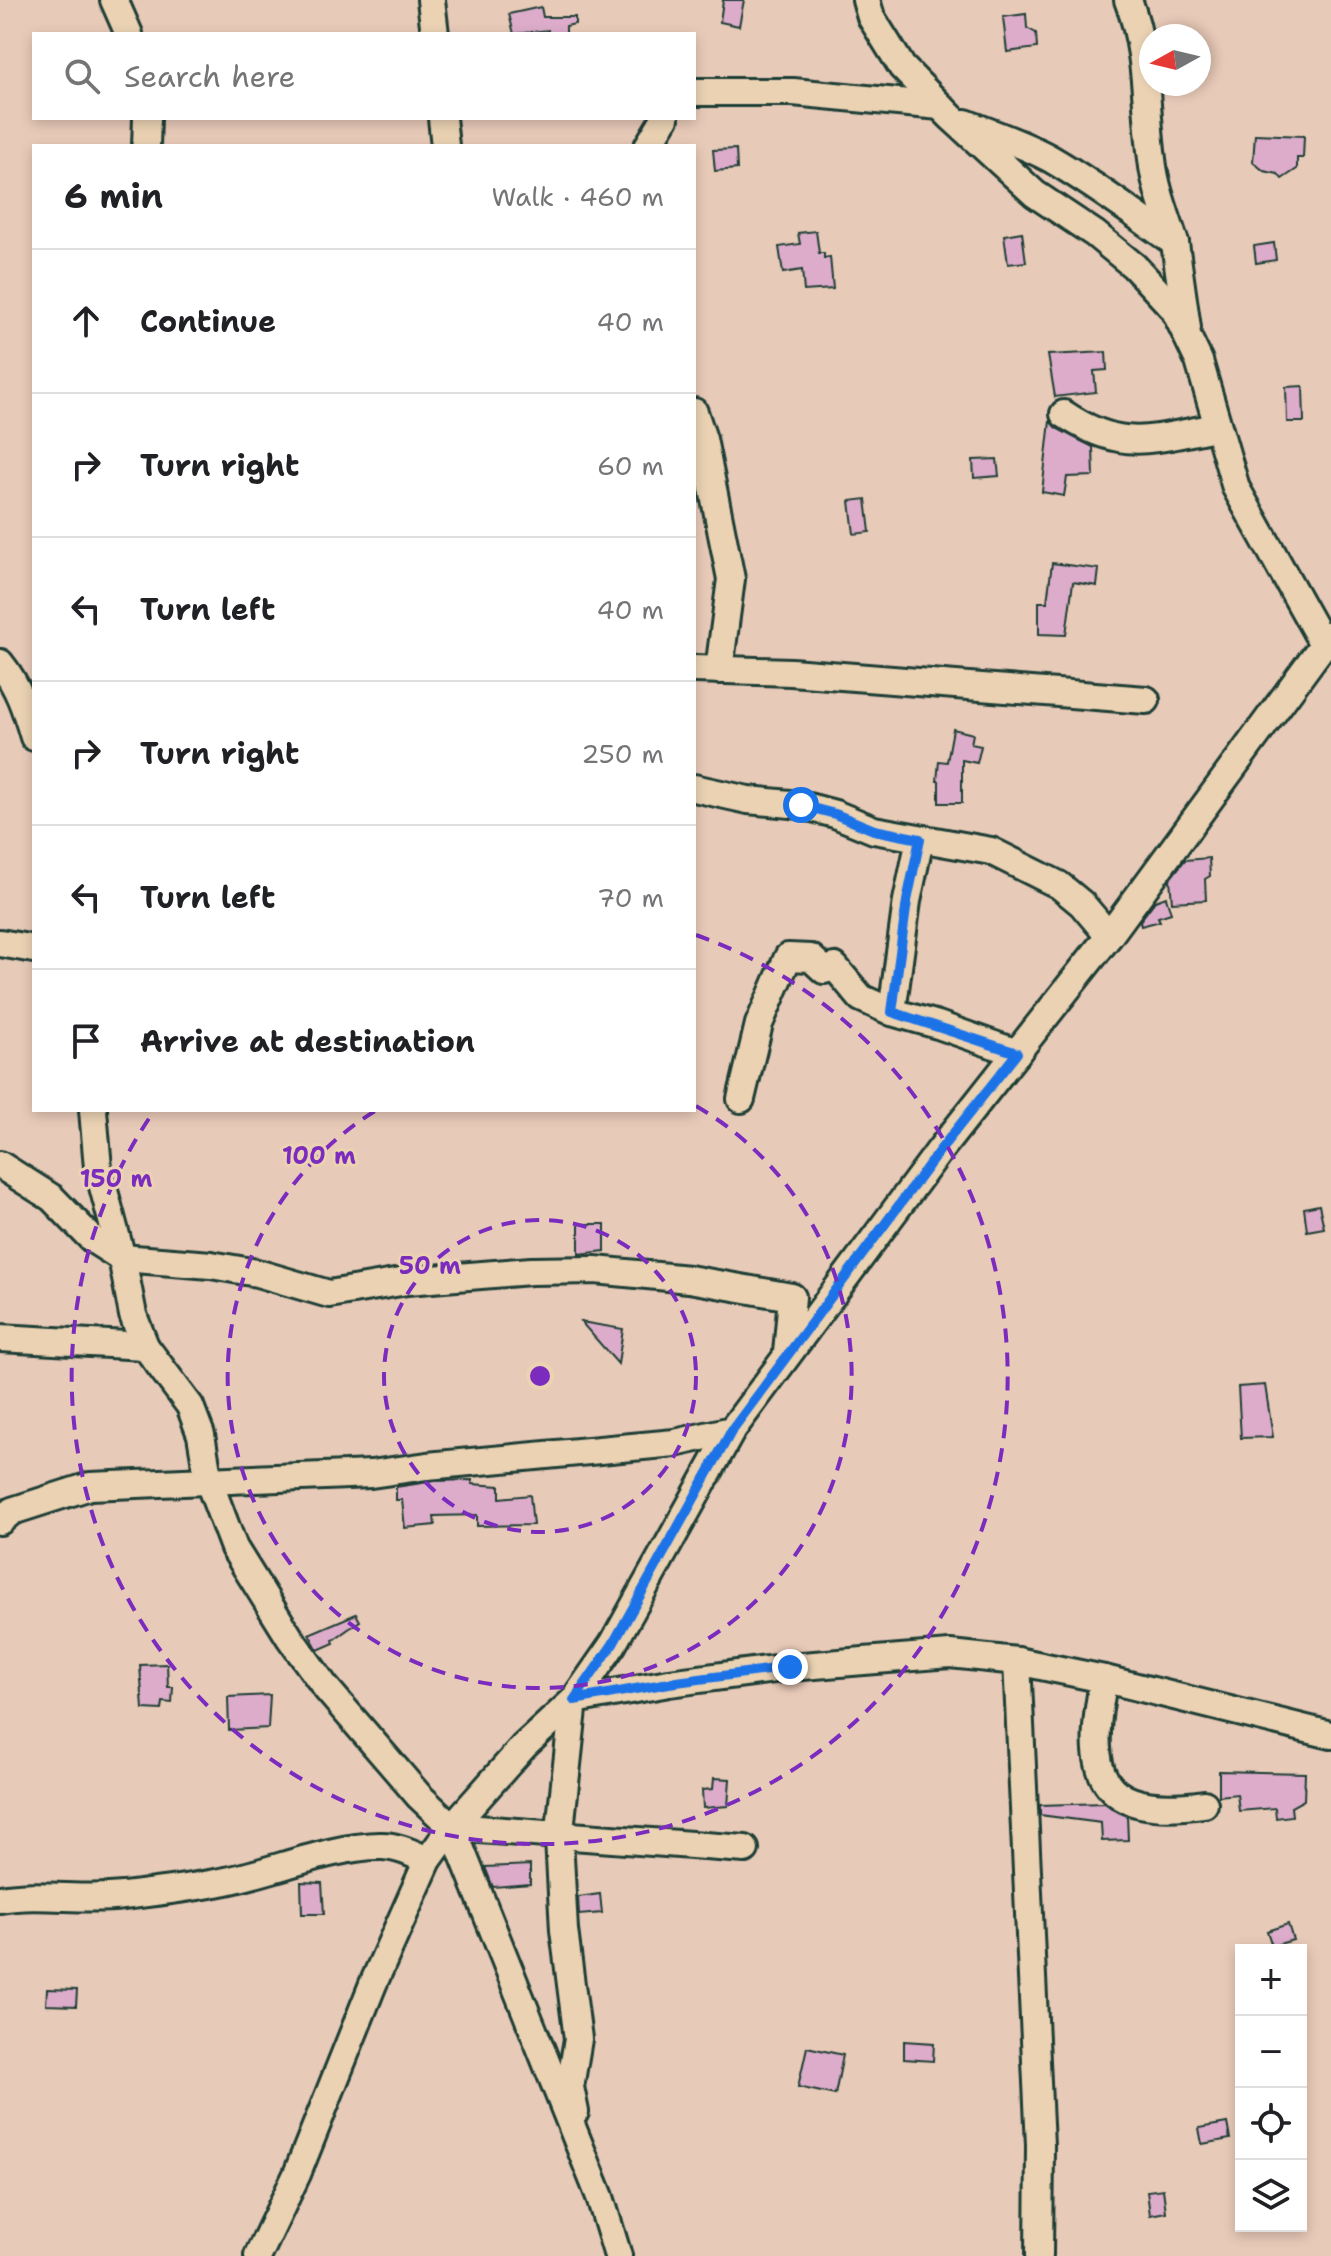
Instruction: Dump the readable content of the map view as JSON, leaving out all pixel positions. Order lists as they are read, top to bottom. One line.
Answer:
{"north":"left","page":{"search":"Search here","heading":["6 min","Walk · 460 m"],"list":[["Continue","40 m"],["Turn right","60 m"],["Turn left","40 m"],["Turn right","250 m"],["Turn left","70 m"],"Arrive at destination"],"map_buttons":["+","−"]},"rings":["100 m","150 m","50 m"]}
